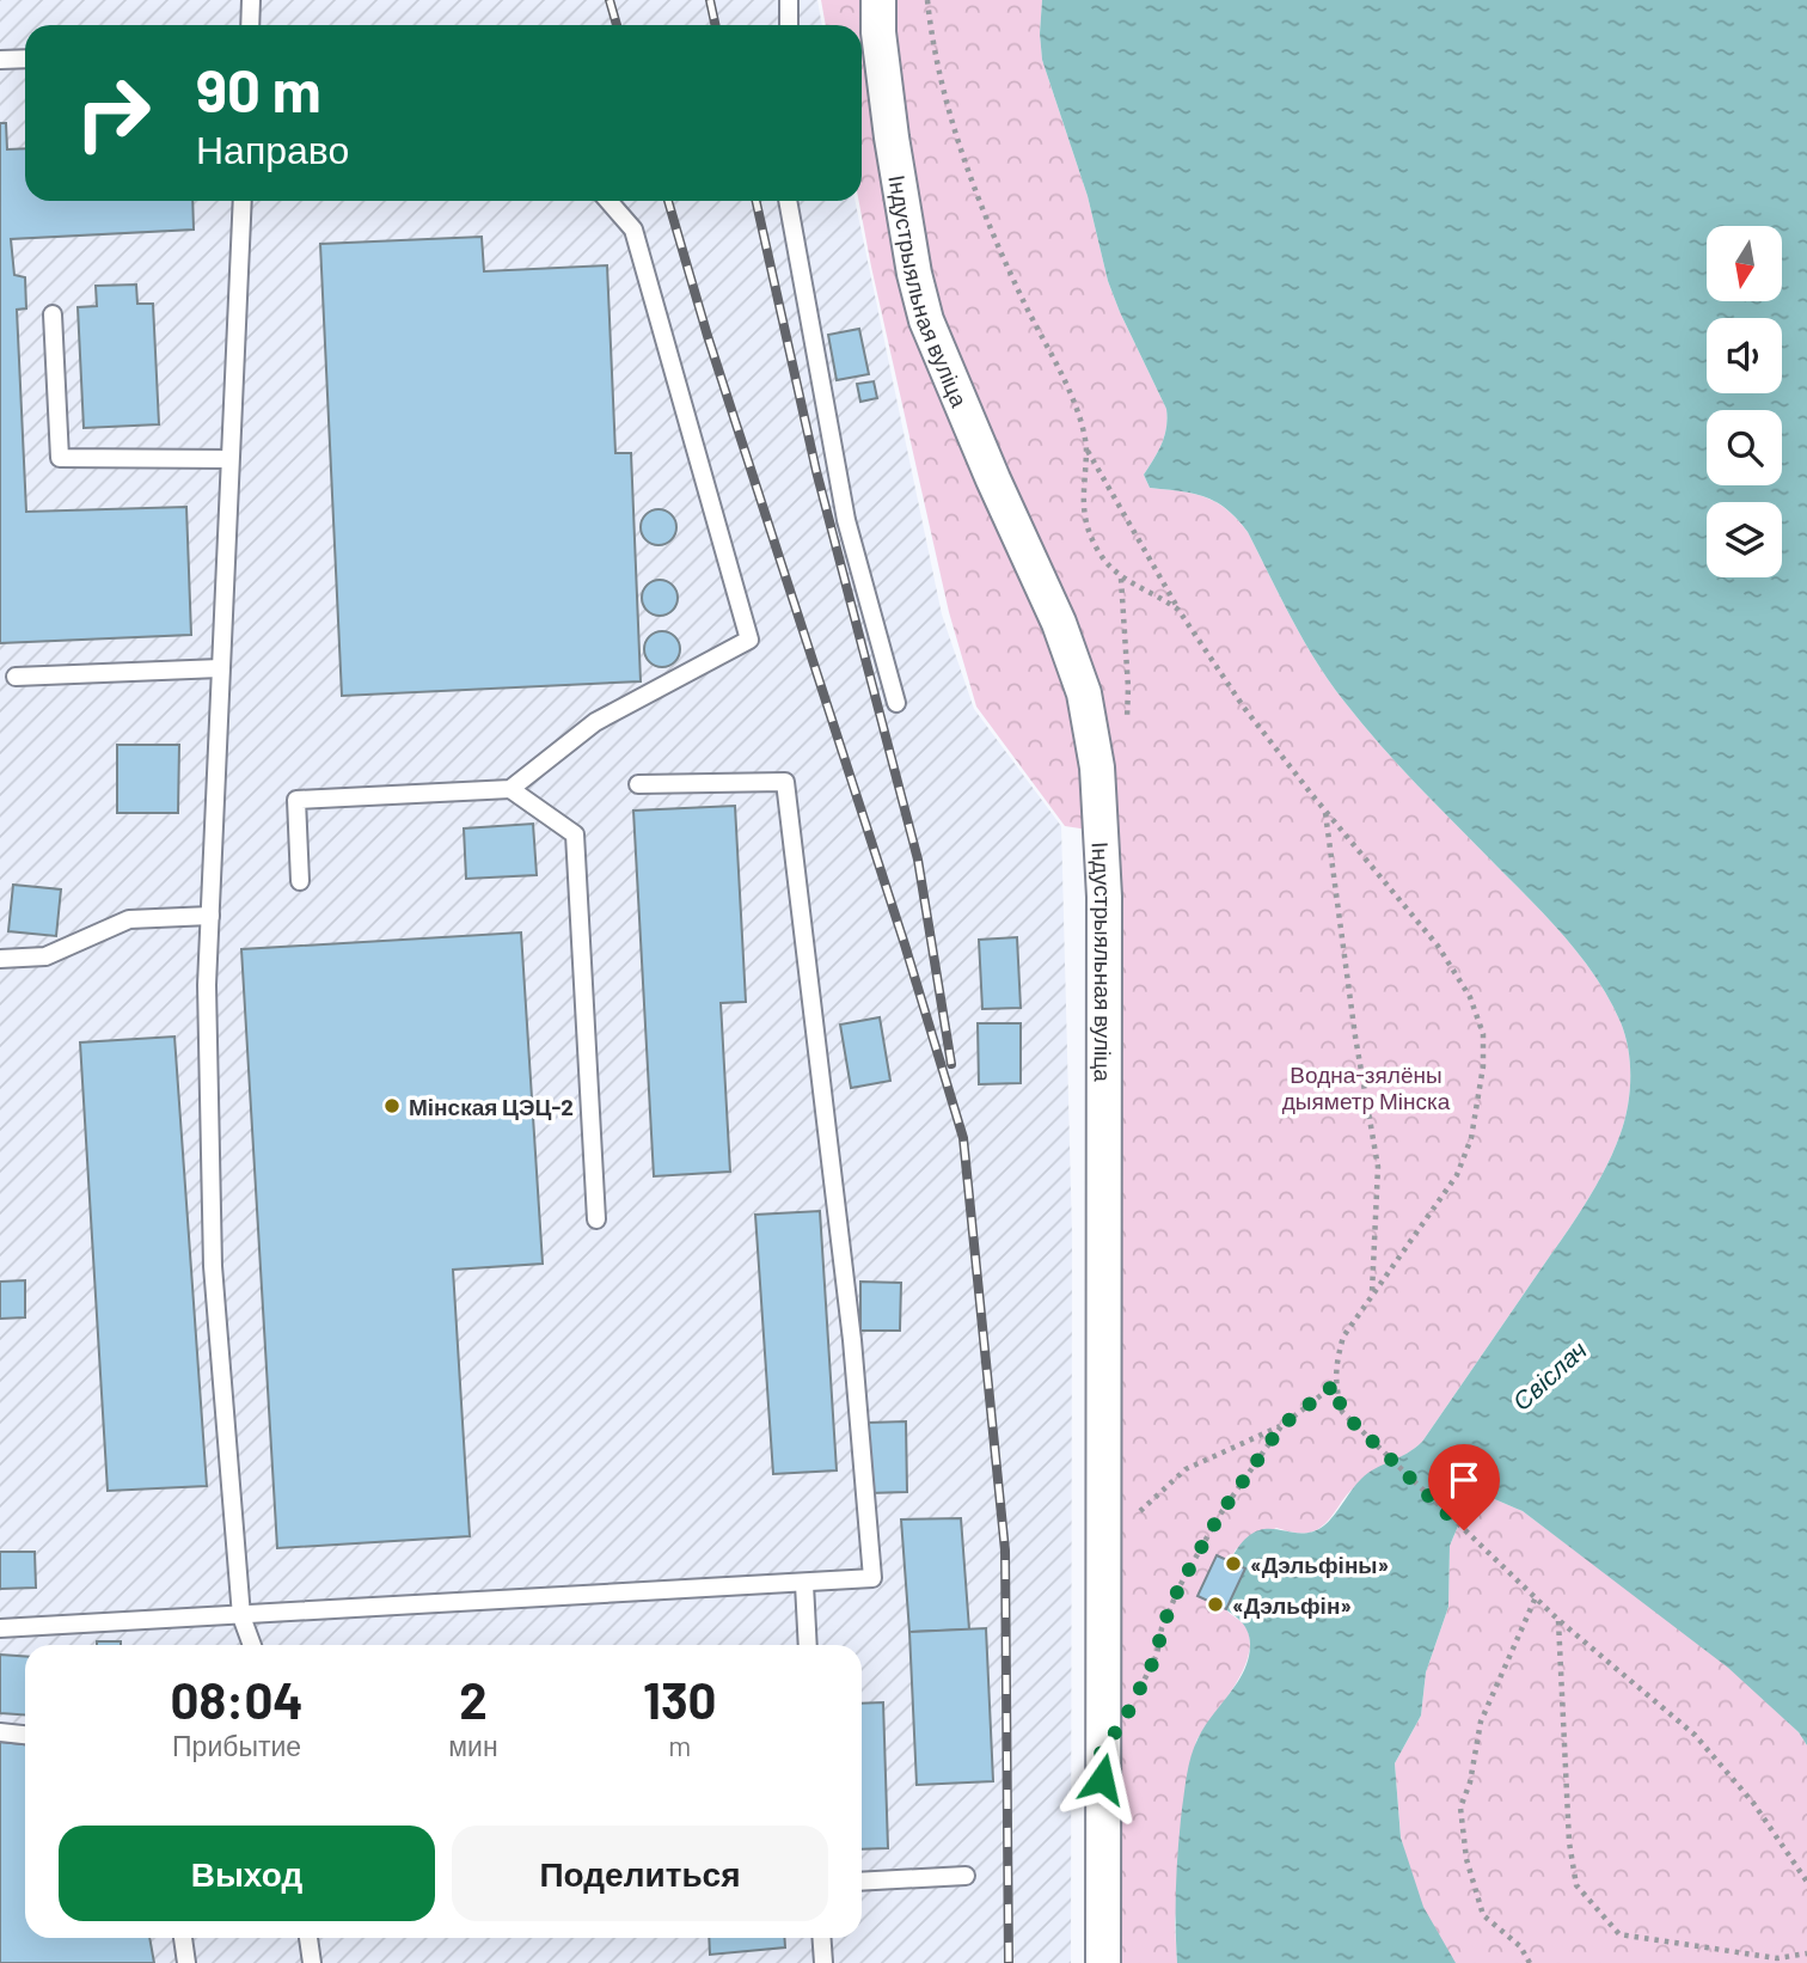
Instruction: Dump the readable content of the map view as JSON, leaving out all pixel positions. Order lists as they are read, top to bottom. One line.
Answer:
{"streets":{"street":["Індустрыяльная вуліца"]},"water":["Свіслач"],"parks":["Водна-зялёны дыяметр Мінска"],"places":["Мінская ЦЭЦ-2","«Дэльфіны»","«Дэльфін»"],"north":"bottom","page":{"turn":["90 m","Направо"],"eta":["08:04","Прибытие","2","мин","130","m"],"buttons":["Выход","Поделиться"]}}
